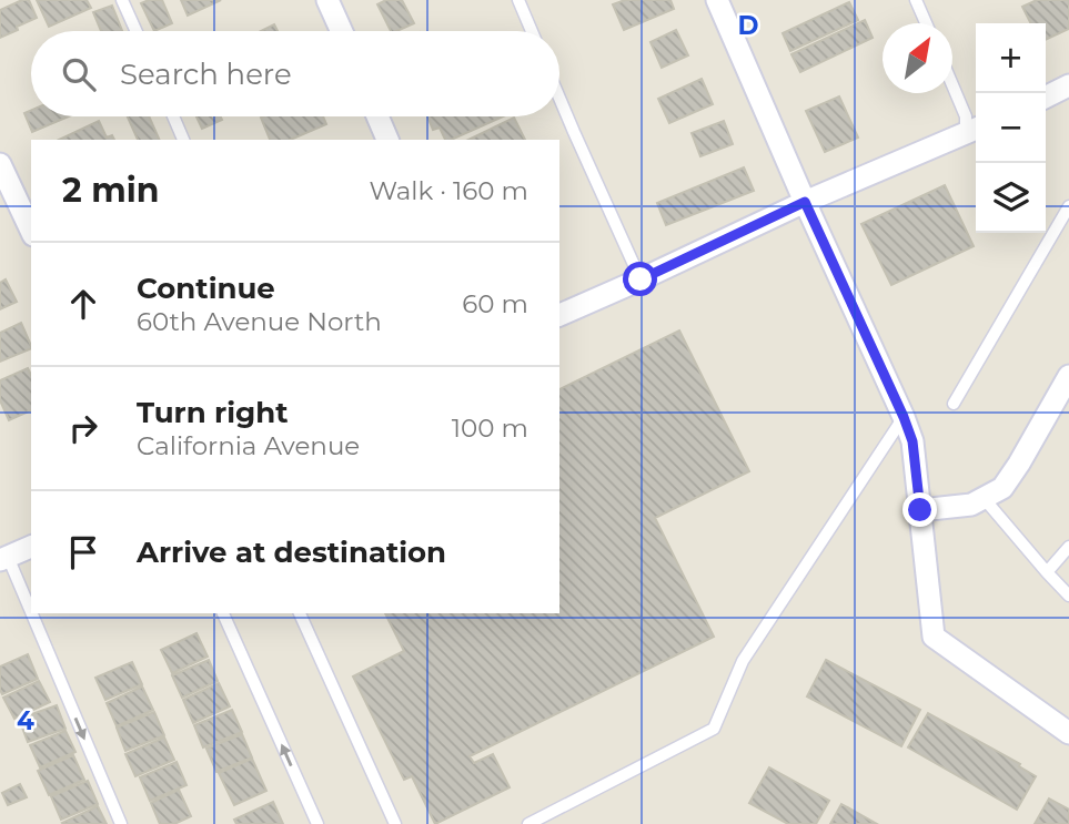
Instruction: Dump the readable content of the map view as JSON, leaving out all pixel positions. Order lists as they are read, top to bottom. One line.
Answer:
{"north":"top right","page":{"map_buttons":["+","−"],"search":"Search here","heading":["2 min","Walk · 160 m"],"list":[["Continue","60th Avenue North","60 m"],["Turn right","California Avenue","100 m"],"Arrive at destination"]},"grid":{"columns":["D"],"rows":["4"]}}
